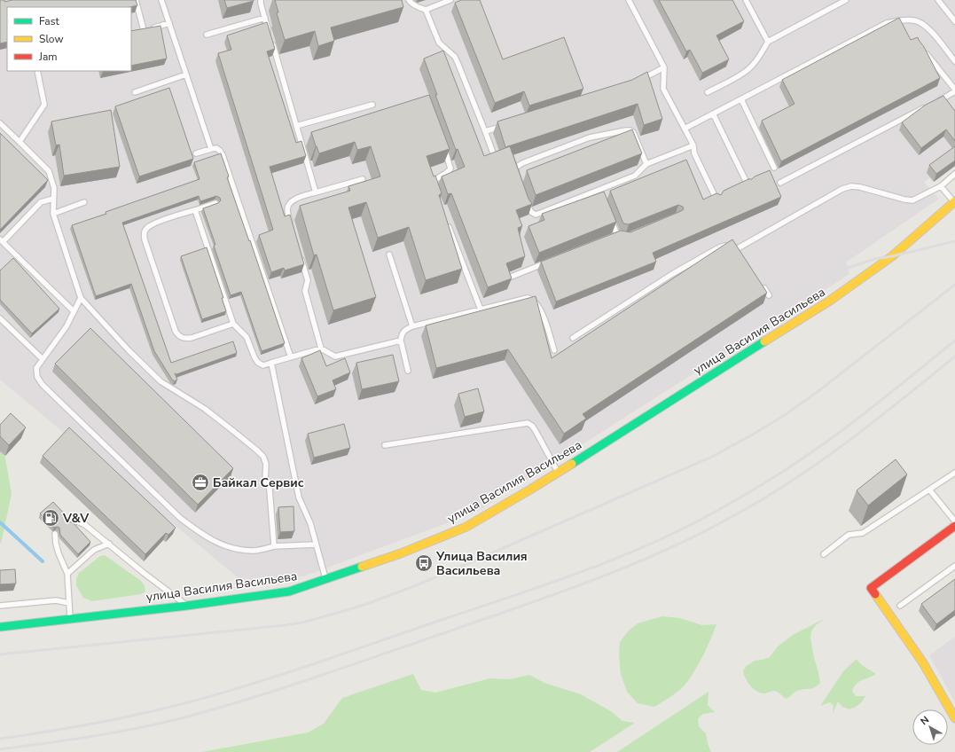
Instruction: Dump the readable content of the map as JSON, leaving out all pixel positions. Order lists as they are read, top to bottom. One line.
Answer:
{"streets":{"main road":["улица Василия Васильева"]},"places":{"office":["Байкал Сервис"],"fuel station":["V&V"],"bus stop":["Улица Василия Васильева"]},"legend":["Fast","Slow","Jam"],"north":"top left"}
